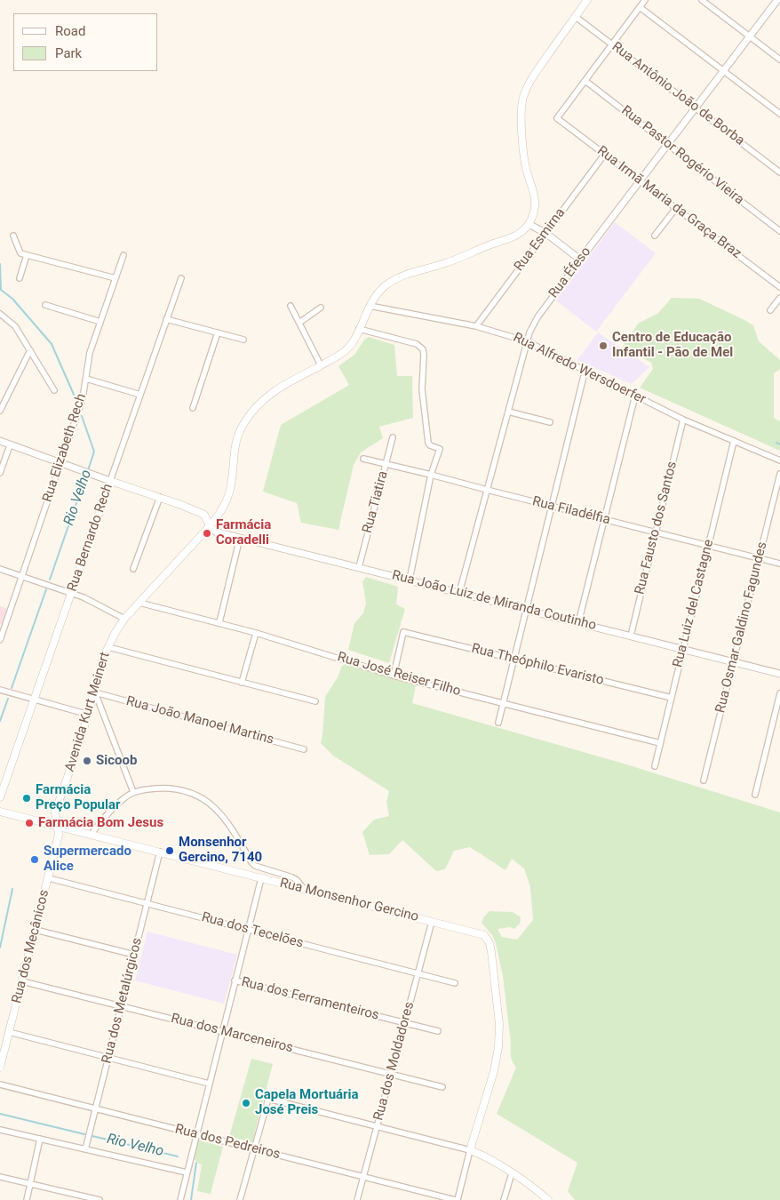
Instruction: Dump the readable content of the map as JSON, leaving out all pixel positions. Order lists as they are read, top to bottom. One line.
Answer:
{"streets":{"main road":["Rua Bernardo Rech","Avenida Kurt Meinert","Rua Monsenhor Gercino","Rua dos Mecânicos"],"street":["Rua Antônio João de Borba","Rua Pastor Rogério Vieira","Rua Irmã Maria da Graça Braz","Rua Esmirna","Rua Éfeso","Rua Alfredo Wersdoerfer","Rua Elizabeth Rech","Rua Tiatira","Rua Filadélfia","Rua Fausto dos Santos","Rua João Luiz de Miranda Coutinho","Rua Luiz del Castagne","Rua Osmar Galdino Fagundes","Rua Theóphilo Evaristo","Rua José Reiser Filho","Rua João Manoel Martins","Rua dos Tecelões","Rua dos Ferramenteiros","Rua dos Metalúrgicos","Rua dos Marceneiros","Rua dos Moldadores","Rua dos Pedreiros"]},"crossings":[["Rua Antônio João de Borba","Rua Éfeso"],["Rua Pastor Rogério Vieira","Rua Irmã Maria da Graça Braz"],["Rua Pastor Rogério Vieira","Rua Éfeso"],["Rua Irmã Maria da Graça Braz","Rua Esmirna"],["Rua Irmã Maria da Graça Braz","Rua Éfeso"],["Rua Esmirna","Rua Alfredo Wersdoerfer"],["Rua Éfeso","Rua Alfredo Wersdoerfer"],["Rua Éfeso","Rua Filadélfia"],["Rua Éfeso","Rua João Luiz de Miranda Coutinho"],["Rua Alfredo Wersdoerfer","Rua Fausto dos Santos"],["Rua Alfredo Wersdoerfer","Rua Luiz del Castagne"],["Rua Tiatira","Rua Filadélfia"],["Rua Tiatira","Rua João Luiz de Miranda Coutinho"],["Rua Filadélfia","Rua Fausto dos Santos"],["Rua Filadélfia","Rua Luiz del Castagne"],["Rua Filadélfia","Rua Osmar Galdino Fagundes"],["Rua Fausto dos Santos","Rua João Luiz de Miranda Coutinho"],["Rua João Luiz de Miranda Coutinho","Rua Luiz del Castagne"],["Rua João Luiz de Miranda Coutinho","Rua Osmar Galdino Fagundes"],["Rua João Luiz de Miranda Coutinho","Avenida Kurt Meinert"],["Rua Luiz del Castagne","Rua Theóphilo Evaristo"],["Rua Luiz del Castagne","Rua José Reiser Filho"],["Rua Theóphilo Evaristo","Rua José Reiser Filho"],["Rua José Reiser Filho","Avenida Kurt Meinert"],["Avenida Kurt Meinert","Rua João Manoel Martins"],["Avenida Kurt Meinert","Rua Monsenhor Gercino"],["Avenida Kurt Meinert","Rua dos Mecânicos"],["Rua Monsenhor Gercino","Rua dos Mecânicos"],["Rua Monsenhor Gercino","Rua dos Metalúrgicos"],["Rua Monsenhor Gercino","Rua dos Moldadores"],["Rua dos Tecelões","Rua dos Mecânicos"],["Rua dos Tecelões","Rua dos Metalúrgicos"],["Rua dos Tecelões","Rua dos Moldadores"],["Rua dos Mecânicos","Rua dos Marceneiros"],["Rua dos Ferramenteiros","Rua dos Moldadores"],["Rua dos Metalúrgicos","Rua dos Marceneiros"],["Rua dos Metalúrgicos","Rua dos Pedreiros"],["Rua dos Marceneiros","Rua dos Moldadores"],["Rua dos Moldadores","Rua dos Pedreiros"]],"water":["Rio Velho"],"places":["Centro de Educação Infantil - Pão de Mel","Farmácia Coradelli","Sicoob","Farmácia Preço Popular","Farmácia Bom Jesus","Monsenhor Gercino, 7140","Supermercado Alice","Capela Mortuária José Preis"],"legend":["Road","Park"]}
